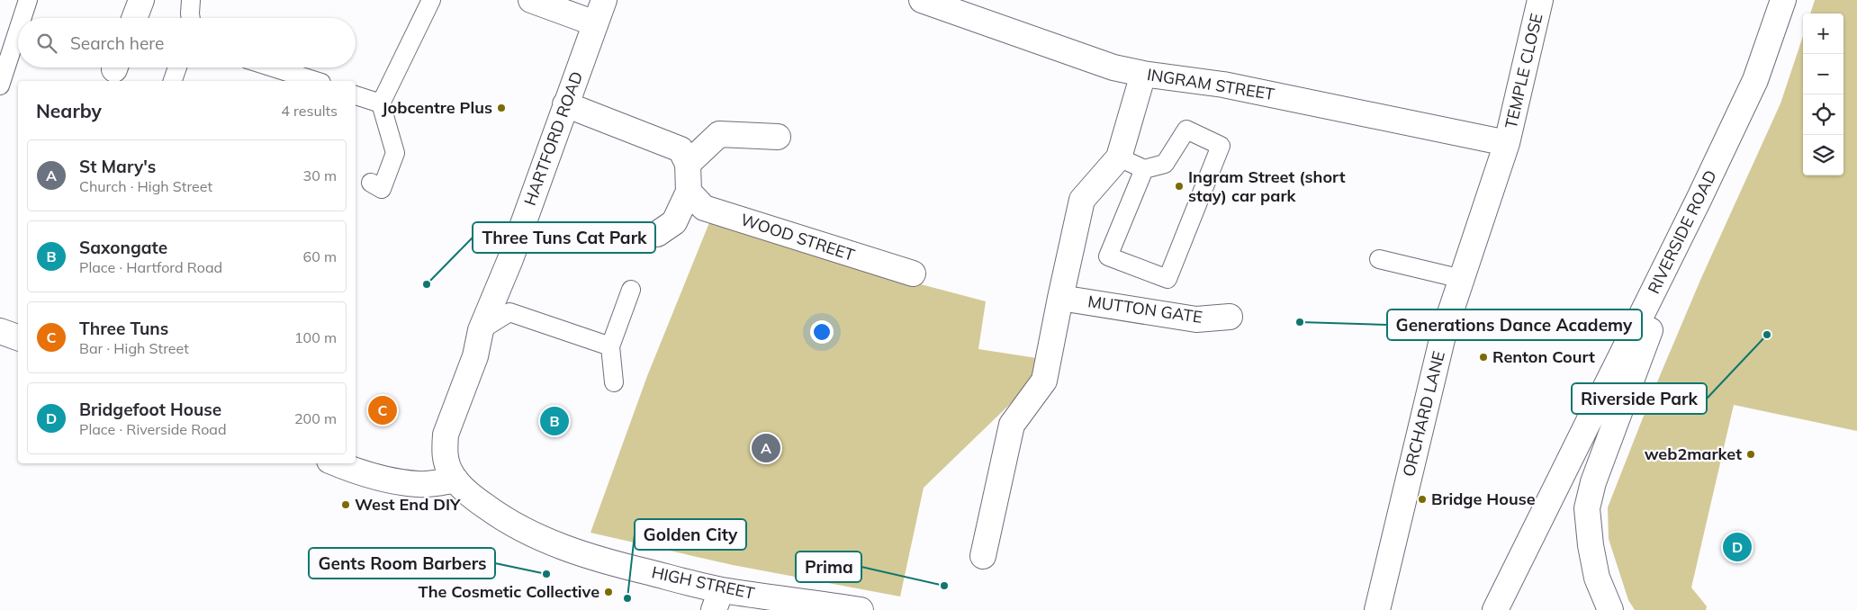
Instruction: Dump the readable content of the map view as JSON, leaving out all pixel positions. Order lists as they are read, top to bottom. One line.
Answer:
{"streets":{"street":["TEMPLE CLOSE","INGRAM STREET","HARTFORD ROAD","RIVERSIDE ROAD","WOOD STREET","MUTTON GATE","ORCHARD LANE","HIGH STREET"]},"crossings":[["TEMPLE CLOSE","INGRAM STREET"],["TEMPLE CLOSE","ORCHARD LANE"],["INGRAM STREET","ORCHARD LANE"],["HARTFORD ROAD","HIGH STREET"]],"places":["Jobcentre Plus","Ingram Street (short stay) car park","Three Tuns Cat Park","Generations Dance Academy","Riverside Park","Renton Court","web2market","Bridge House","West End DIY","Gents Room Barbers","Prima","The Cosmetic Collective","Golden City"],"page":{"map_buttons":["+","−"],"search":"Search here","heading":["Nearby","4 results"],"list":[{"mark":"A","name":"St Mary's","note":"Church · High Street","value":"30 m"},{"mark":"B","name":"Saxongate","note":"Place · Hartford Road","value":"60 m"},{"mark":"C","name":"Three Tuns","note":"Bar · High Street","value":"100 m"},{"mark":"D","name":"Bridgefoot House","note":"Place · Riverside Road","value":"200 m"}],"pins":["C","B","A","D"]}}
